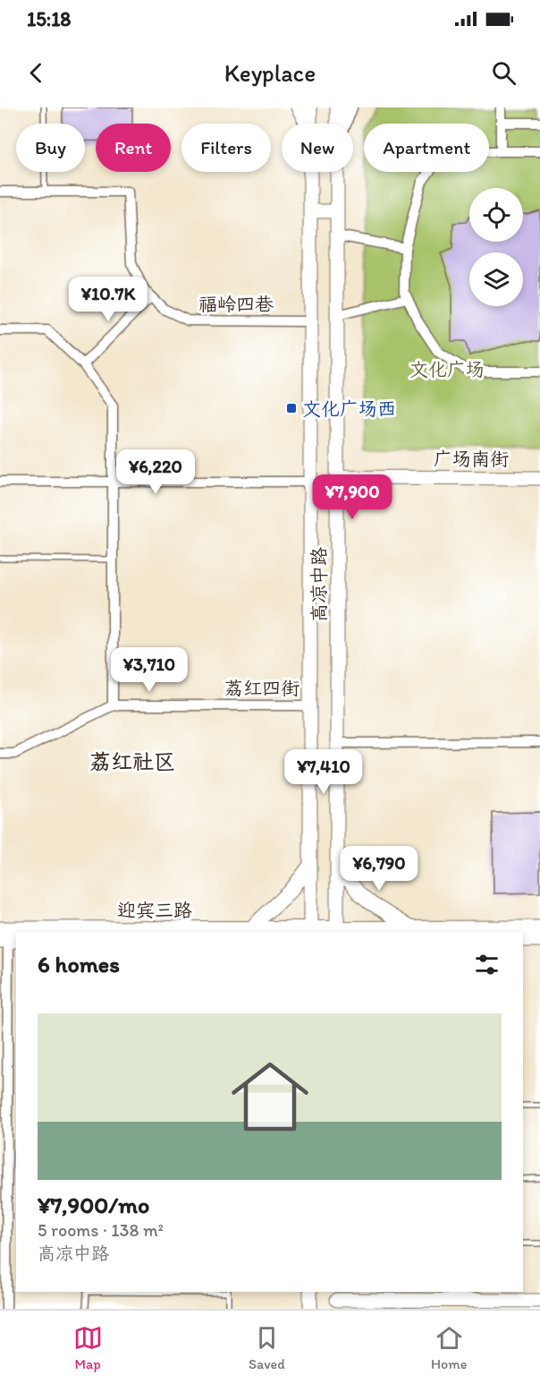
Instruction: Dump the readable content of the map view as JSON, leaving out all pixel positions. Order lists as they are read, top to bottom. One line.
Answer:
{"streets":{"main road":["广场南街","高凉中路","迎宾三路"],"street":["福岭四巷","荔红四街"]},"crossings":[["福岭四巷","高凉中路"],["广场南街","高凉中路"],["高凉中路","荔红四街"],["高凉中路","迎宾三路"]],"districts":["荔红社区"],"parks":["文化广场"],"places":{"transit":["文化广场西"]},"page":{"status":"15:18","header":"Keyplace","chip":["Buy","Rent","Filters","New","Apartment"],"price":["¥10.7K","¥6,220","¥7,900","¥3,710","¥7,410","¥6,790"],"heading":"6 homes","list":[{"name":"¥7,900/mo","note":"5 rooms · 138 m² · 高凉中路"}],"tabs":["Map","Saved","Home"]}}
